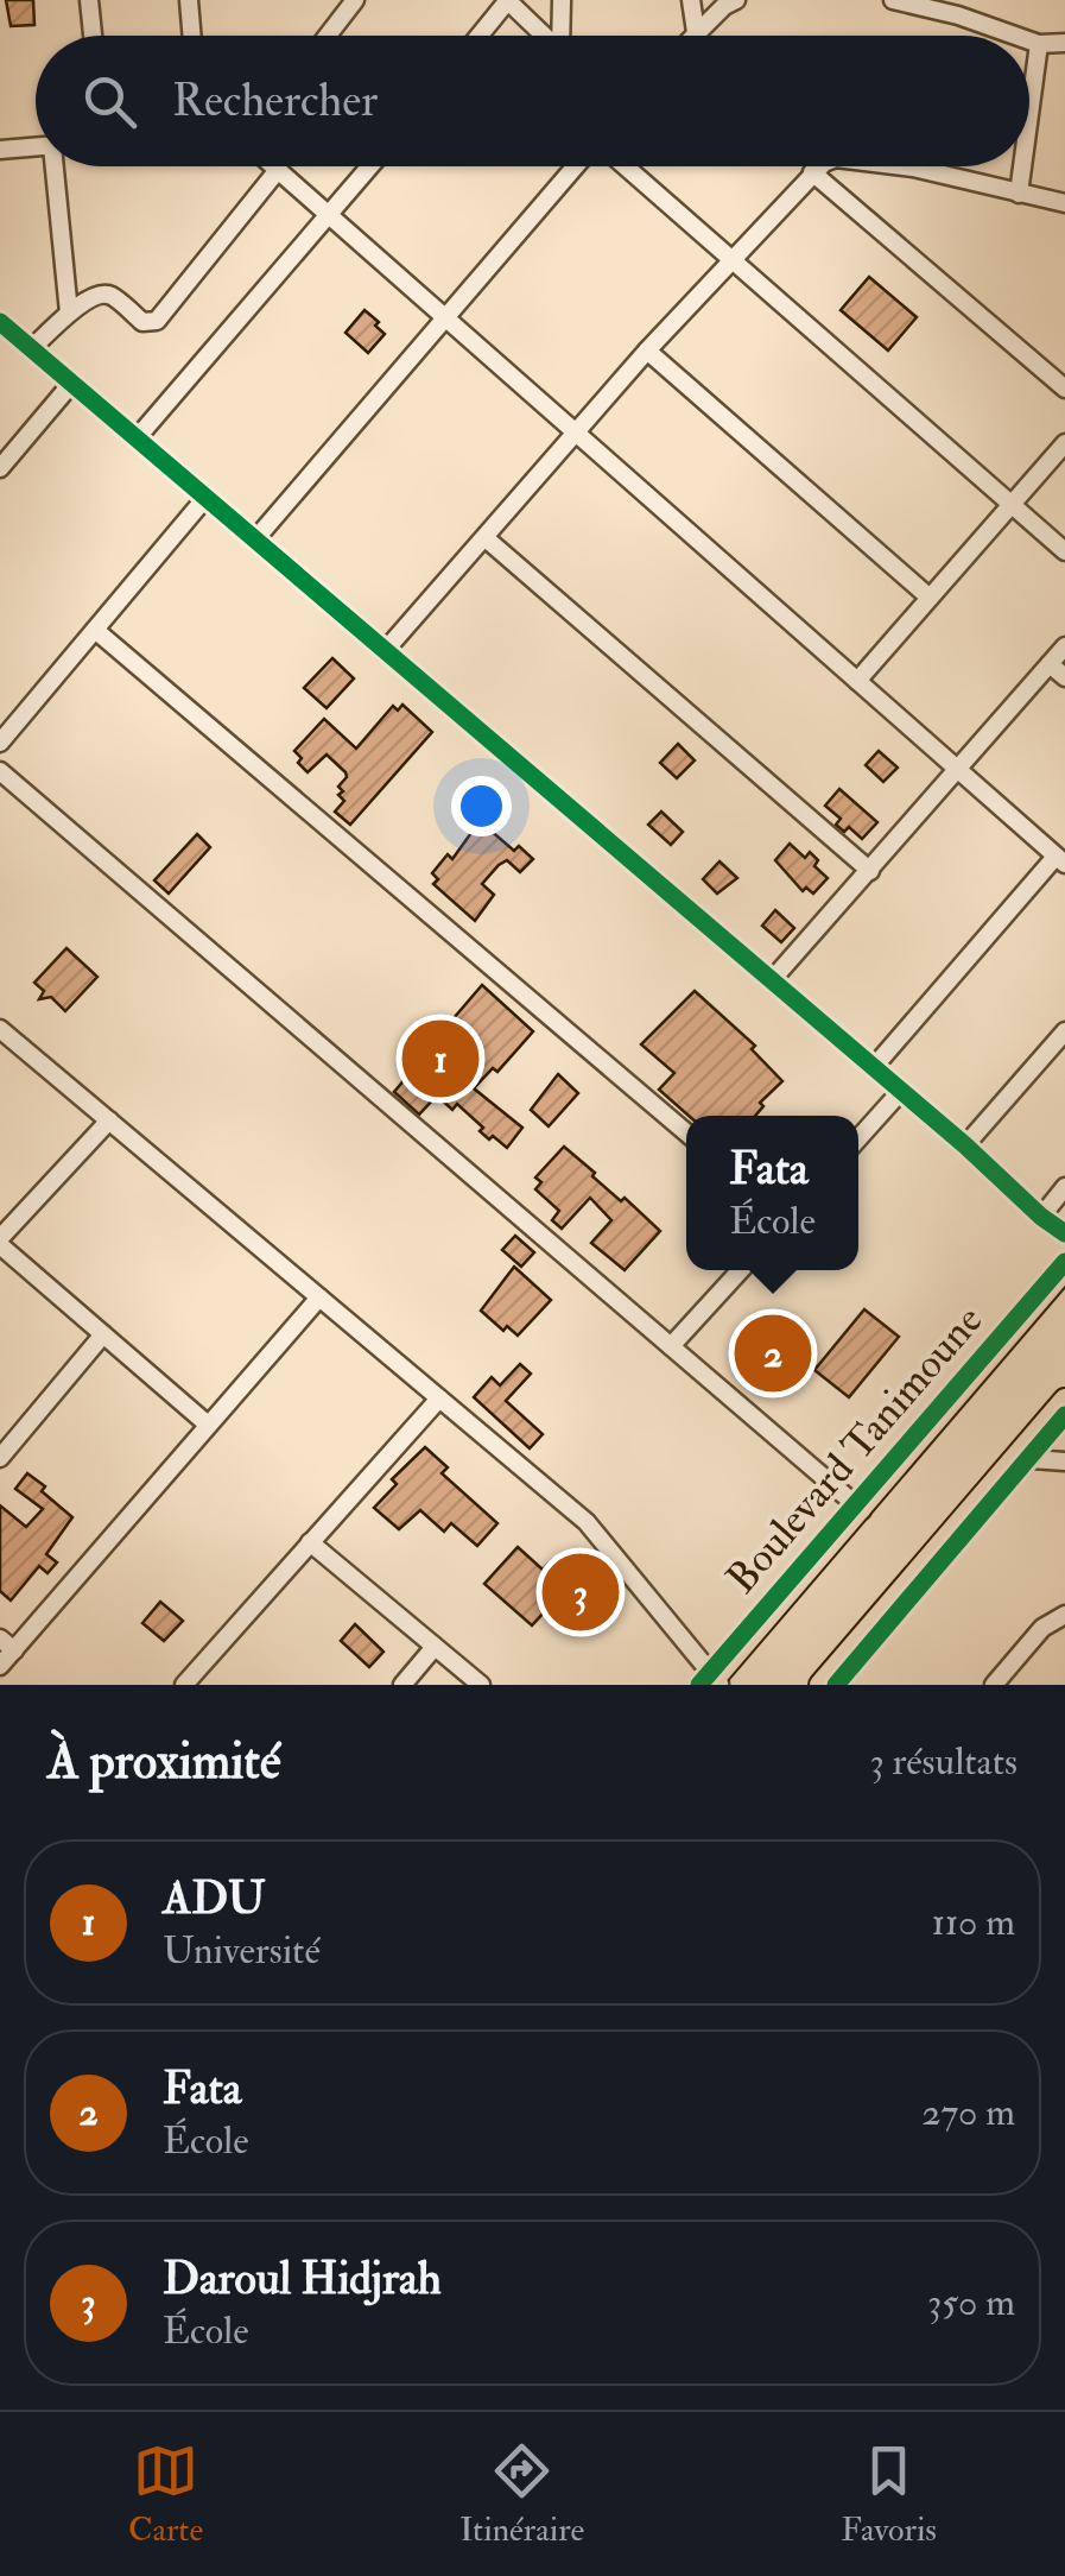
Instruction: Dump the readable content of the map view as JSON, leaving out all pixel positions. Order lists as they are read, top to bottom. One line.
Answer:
{"streets":{"main road":["Boulevard Tanimoune"]},"page":{"search":"Rechercher","pins":["1","2","3"],"popup":["Fata","École"],"heading":["À proximité","3 résultats"],"list":[{"mark":"1","name":"ADU","note":"Université","value":"110 m"},{"mark":"2","name":"Fata","note":"École","value":"270 m"},{"mark":"3","name":"Daroul Hidjrah","note":"École","value":"350 m"}],"nav":["Carte","Itinéraire","Favoris"]}}
